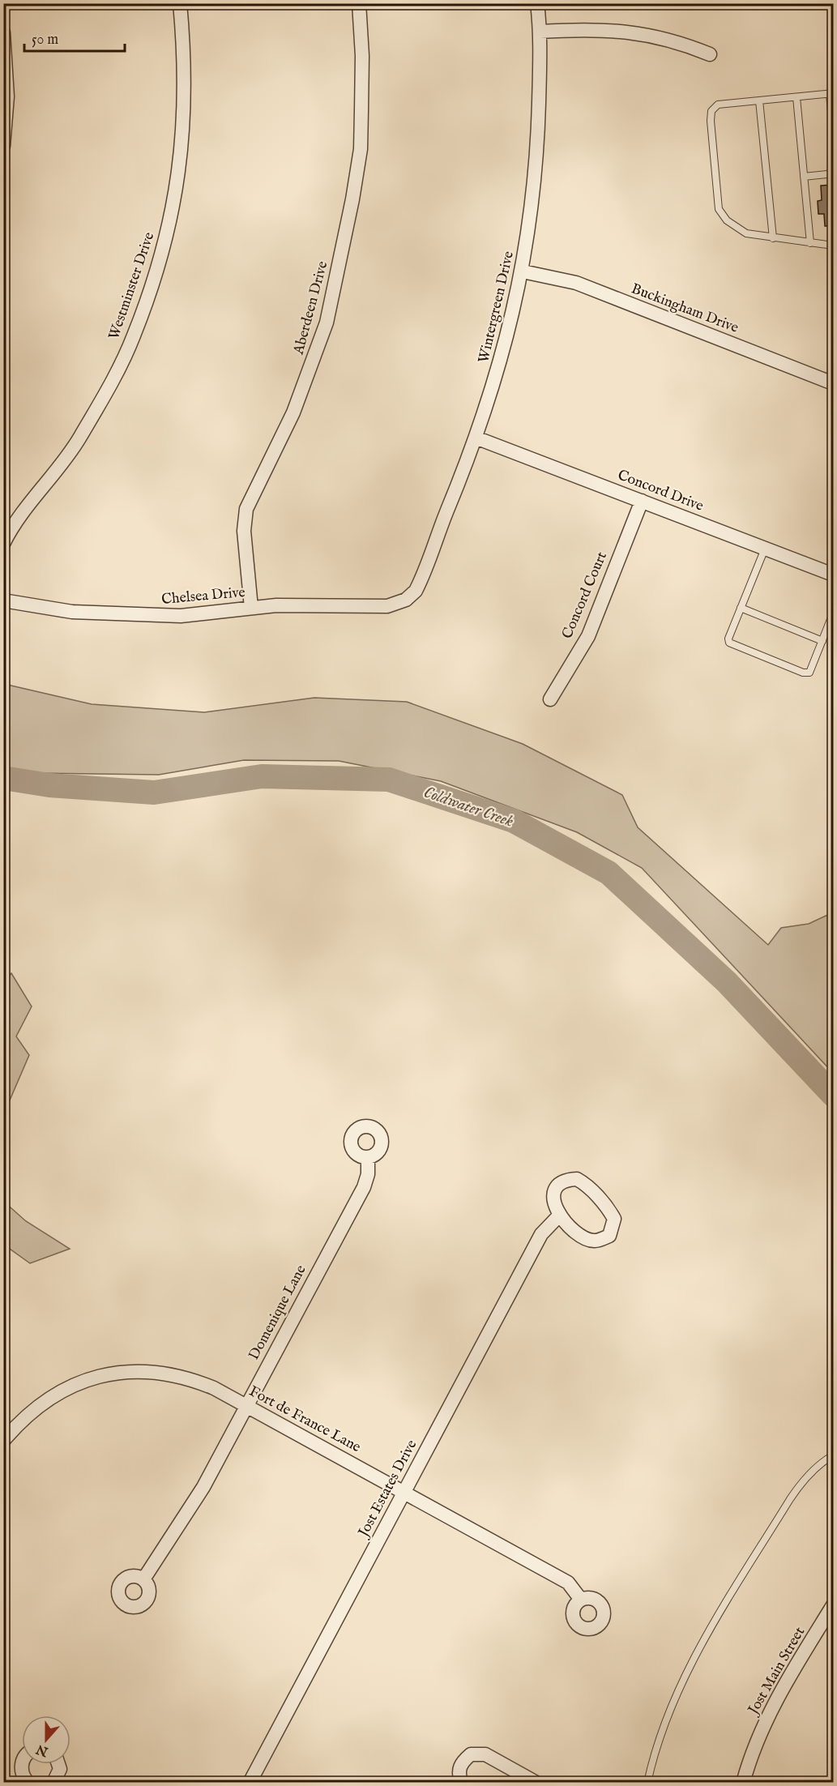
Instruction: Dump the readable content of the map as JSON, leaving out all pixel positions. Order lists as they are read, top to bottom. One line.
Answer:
{"streets":{"street":["Westminster Drive","Wintergreen Drive","Aberdeen Drive","Buckingham Drive","Concord Drive","Concord Court","Chelsea Drive","Domenique Lane","Fort de France Lane","Jost Estates Drive","Jost Main Street"]},"crossings":[["Wintergreen Drive","Buckingham Drive"],["Wintergreen Drive","Concord Drive"],["Wintergreen Drive","Chelsea Drive"],["Aberdeen Drive","Chelsea Drive"],["Concord Drive","Concord Court"],["Domenique Lane","Fort de France Lane"],["Fort de France Lane","Jost Estates Drive"]],"water":["Coldwater Creek"],"scale_bar":"50 m","north":"bottom"}
